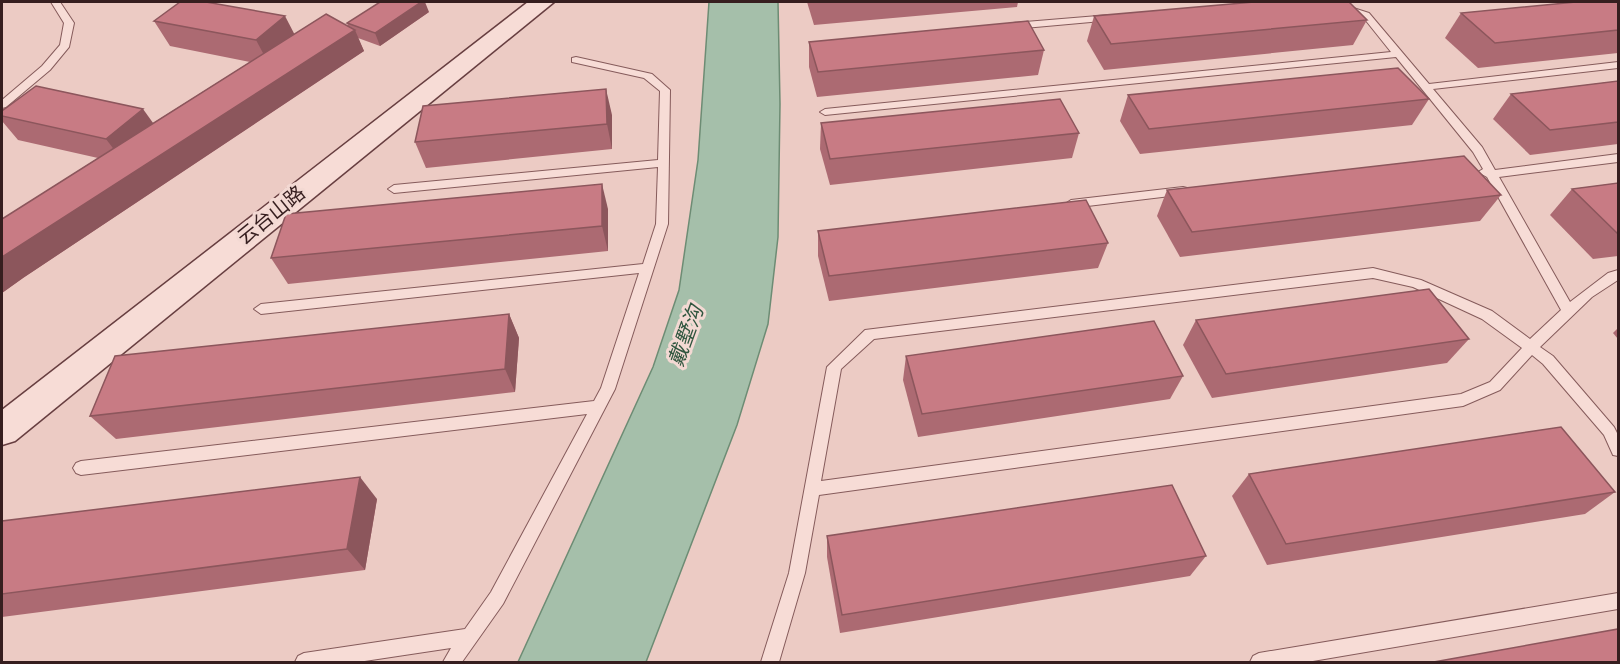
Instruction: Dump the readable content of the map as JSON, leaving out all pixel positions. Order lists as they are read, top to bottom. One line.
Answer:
{"streets":{"street":["云台山路"]},"water":["戴墅沟"]}
